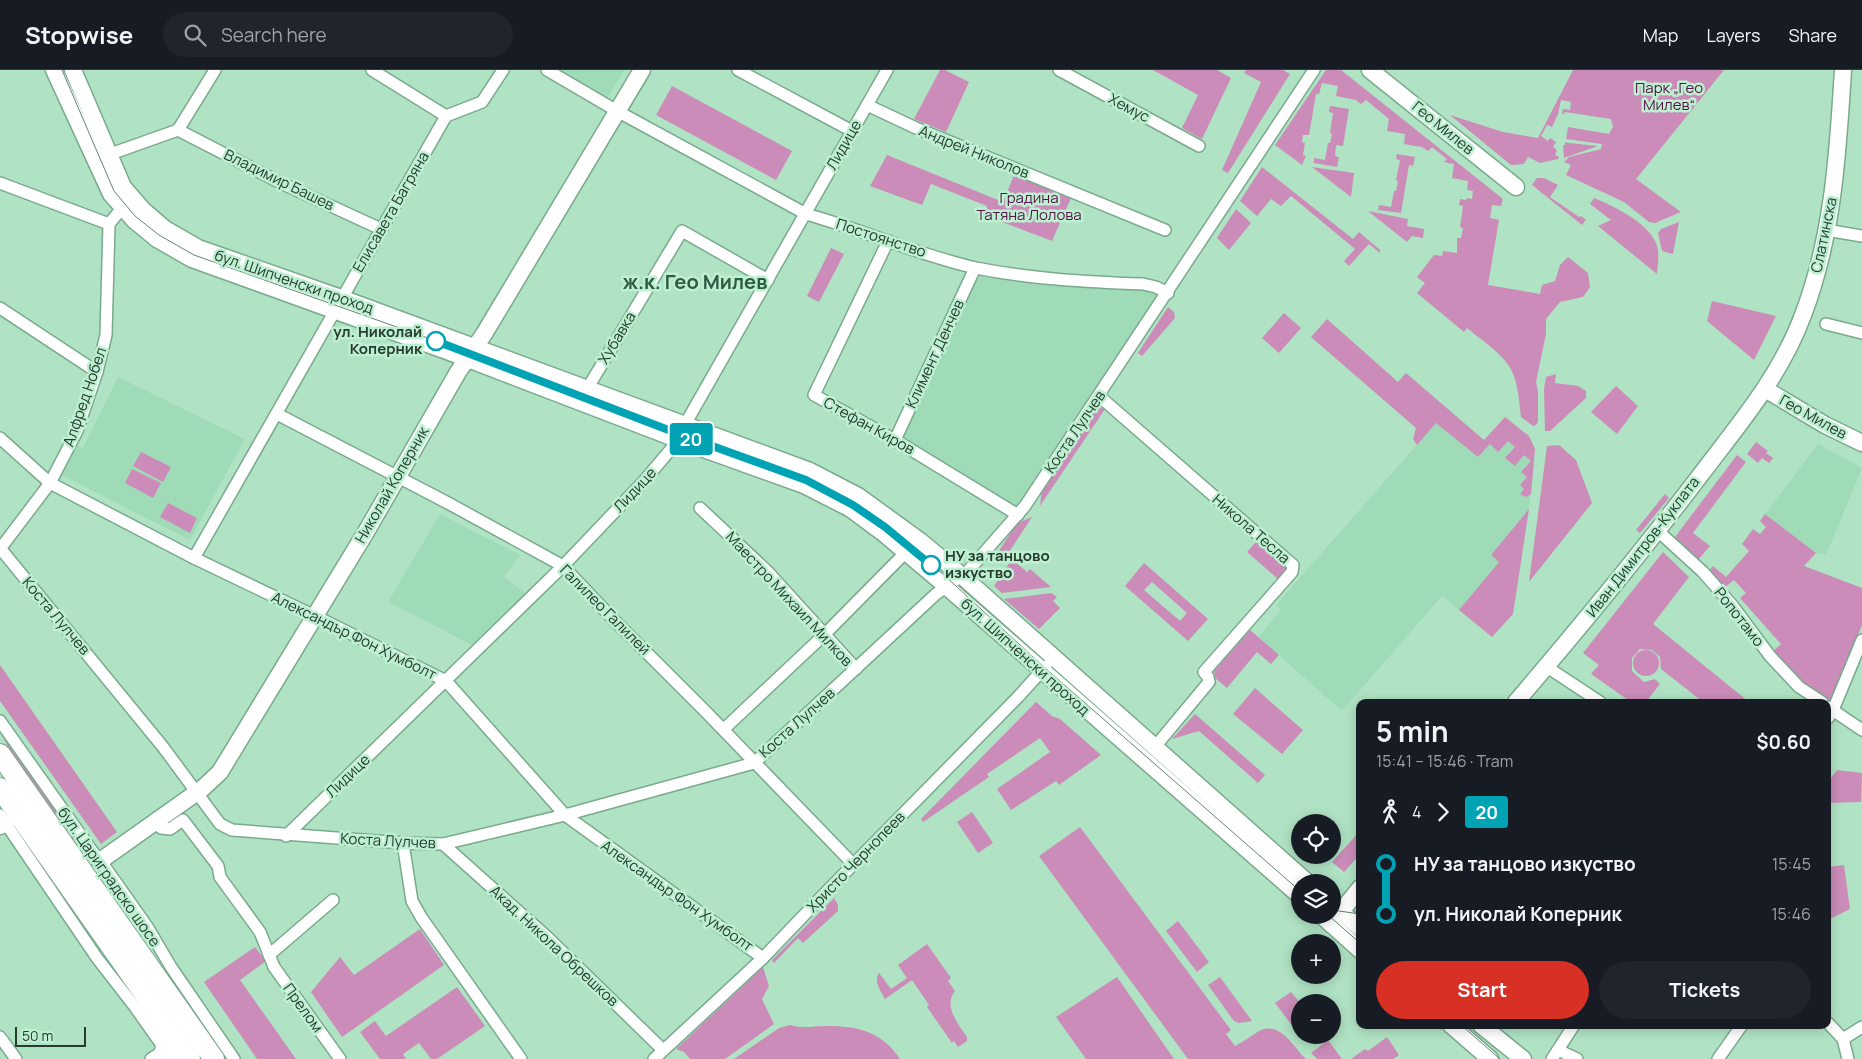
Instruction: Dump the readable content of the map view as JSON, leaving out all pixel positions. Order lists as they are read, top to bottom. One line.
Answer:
{"streets":{"highway":["бул. Цариградско шосе"],"main road":["Гео Милев","Слатинска","бул. Шипченски проход","Николай Коперник","Иван Димитров-Куклата"],"street":["Хемус","Лидице","Андрей Николов","Владимир Башев","Елисавета Багряна","Постоянство","Хубавка","Климент Денчев","Алфред Нобел","Стефан Киров","Коста Лулчев","Никола Тесла","Маестро Михаил Милков","Галилео Галилей","Ропотамо","Александър Фон Хумболт","Христо Чернопеев","Акад. Никола Обрешков","Прелом"]},"crossings":[["Гео Милев","Слатинска"],["Гео Милев","Иван Димитров-Куклата"],["Лидице","Андрей Николов"],["Лидице","Постоянство"],["Лидице","бул. Шипченски проход"],["Лидице","Хубавка"],["Лидице","Коста Лулчев"],["Лидице","Галилео Галилей"],["Лидице","Александър Фон Хумболт"],["Владимир Башев","Елисавета Багряна"],["Елисавета Багряна","бул. Шипченски проход"],["Елисавета Багряна","Галилео Галилей"],["Елисавета Багряна","Александър Фон Хумболт"],["Слатинска","Иван Димитров-Куклата"],["Постоянство","Климент Денчев"],["Постоянство","Стефан Киров"],["Постоянство","Коста Лулчев"],["Постоянство","Николай Коперник"],["бул. Шипченски проход","Хубавка"],["бул. Шипченски проход","Коста Лулчев"],["бул. Шипченски проход","Николай Коперник"],["бул. Шипченски проход","Никола Тесла"],["бул. Шипченски проход","Христо Чернопеев"],["Климент Денчев","Стефан Киров"],["Алфред Нобел","Коста Лулчев"],["Алфред Нобел","Александър Фон Хумболт"],["Стефан Киров","Коста Лулчев"],["Коста Лулчев","Николай Коперник"],["Коста Лулчев","Никола Тесла"],["Коста Лулчев","Маестро Михаил Милков"],["Коста Лулчев","Галилео Галилей"],["Коста Лулчев","Александър Фон Хумболт"],["Коста Лулчев","Акад. Никола Обрешков"],["Николай Коперник","Галилео Галилей"],["Николай Коперник","Александър Фон Хумболт"],["Николай Коперник","бул. Цариградско шосе"],["Николай Коперник","Прелом"],["Иван Димитров-Куклата","Ропотамо"],["Галилео Галилей","Христо Чернопеев"],["Александър Фон Хумболт","Христо Чернопеев"],["Христо Чернопеев","Акад. Никола Обрешков"]],"districts":["ж.к. Гео Милев"],"parks":["Парк „Гео Милев“","Градина Татяна Лолова"],"places":["ул. Николай Коперник","НУ за танцово изкуство"],"lines":["tram line 20"],"scale_bar":"50 m","page":{"header":"Stopwise","search":"Search here","nav":["Map","Layers","Share"],"on_map":"20","heading":["5 min","15:41 – 15:46 · Tram","$0.60"],"legs":["4","20"],"map_buttons":["+","−"],"list":[{"name":"НУ за танцово изкуство","value":"15:45"},{"name":"ул. Николай Коперник","value":"15:46"}],"buttons":["Start","Tickets"],"scale":"50 m"}}
